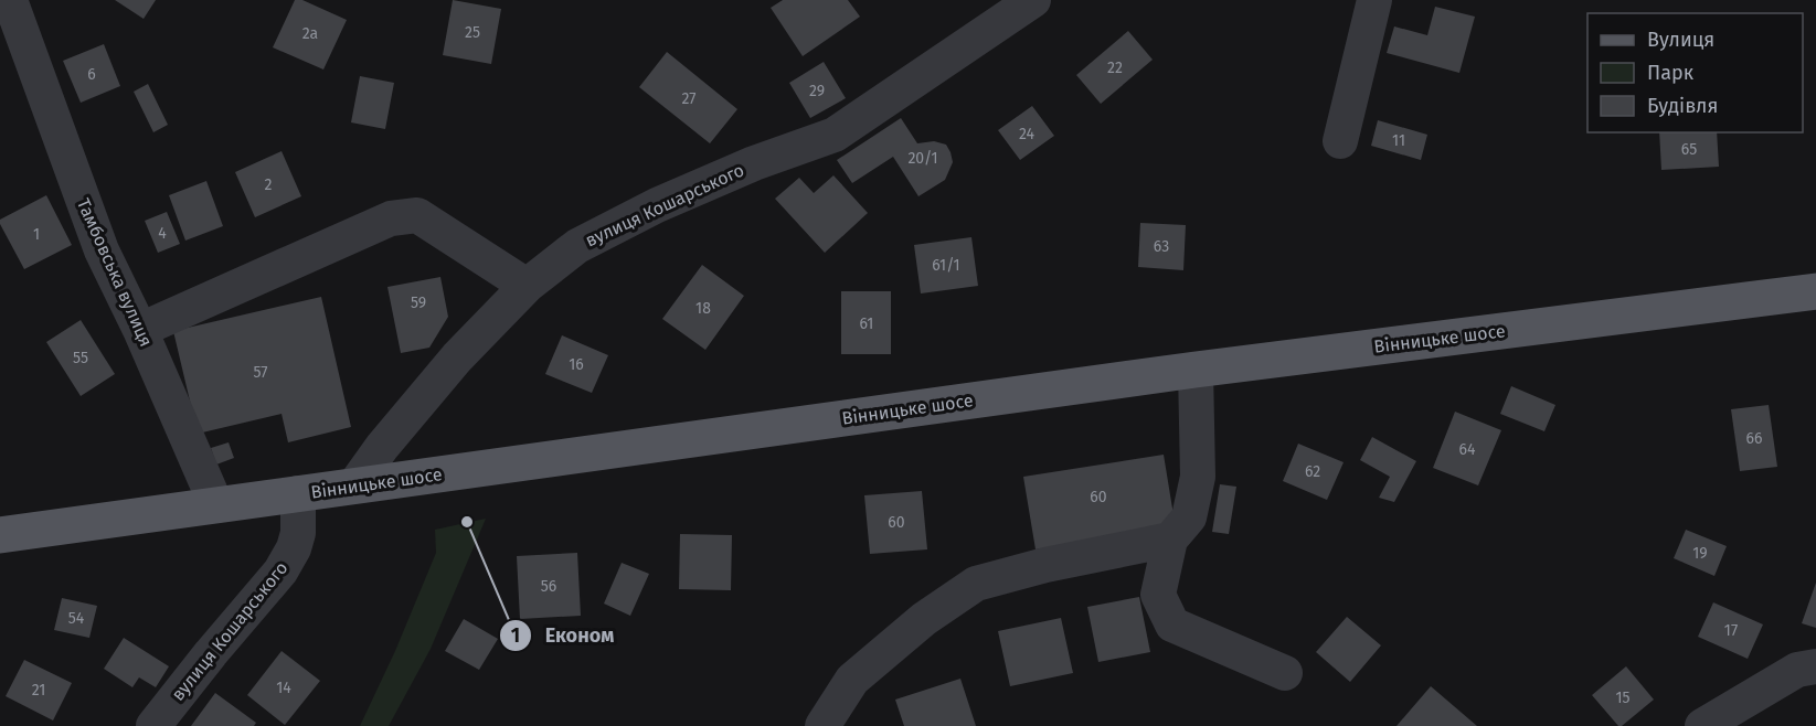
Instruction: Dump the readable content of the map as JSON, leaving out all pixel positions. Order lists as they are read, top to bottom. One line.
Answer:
{"streets":{"main road":["Вінницьке шосе"],"street":["вулиця Кошарського","Тамбовська вулиця"]},"crossings":[["вулиця Кошарського","Вінницьке шосе"],["Тамбовська вулиця","Вінницьке шосе"]],"places":["Економ"],"house_numbers":["25","2а","22","6","29","27","24","11","65","20/1","2","4","1","63","61/1","59","18","61","55","16","57","66","64","62","60","60","19","56","54","17","14","21","15"],"legend":["Вулиця","Парк","Будівля"]}
